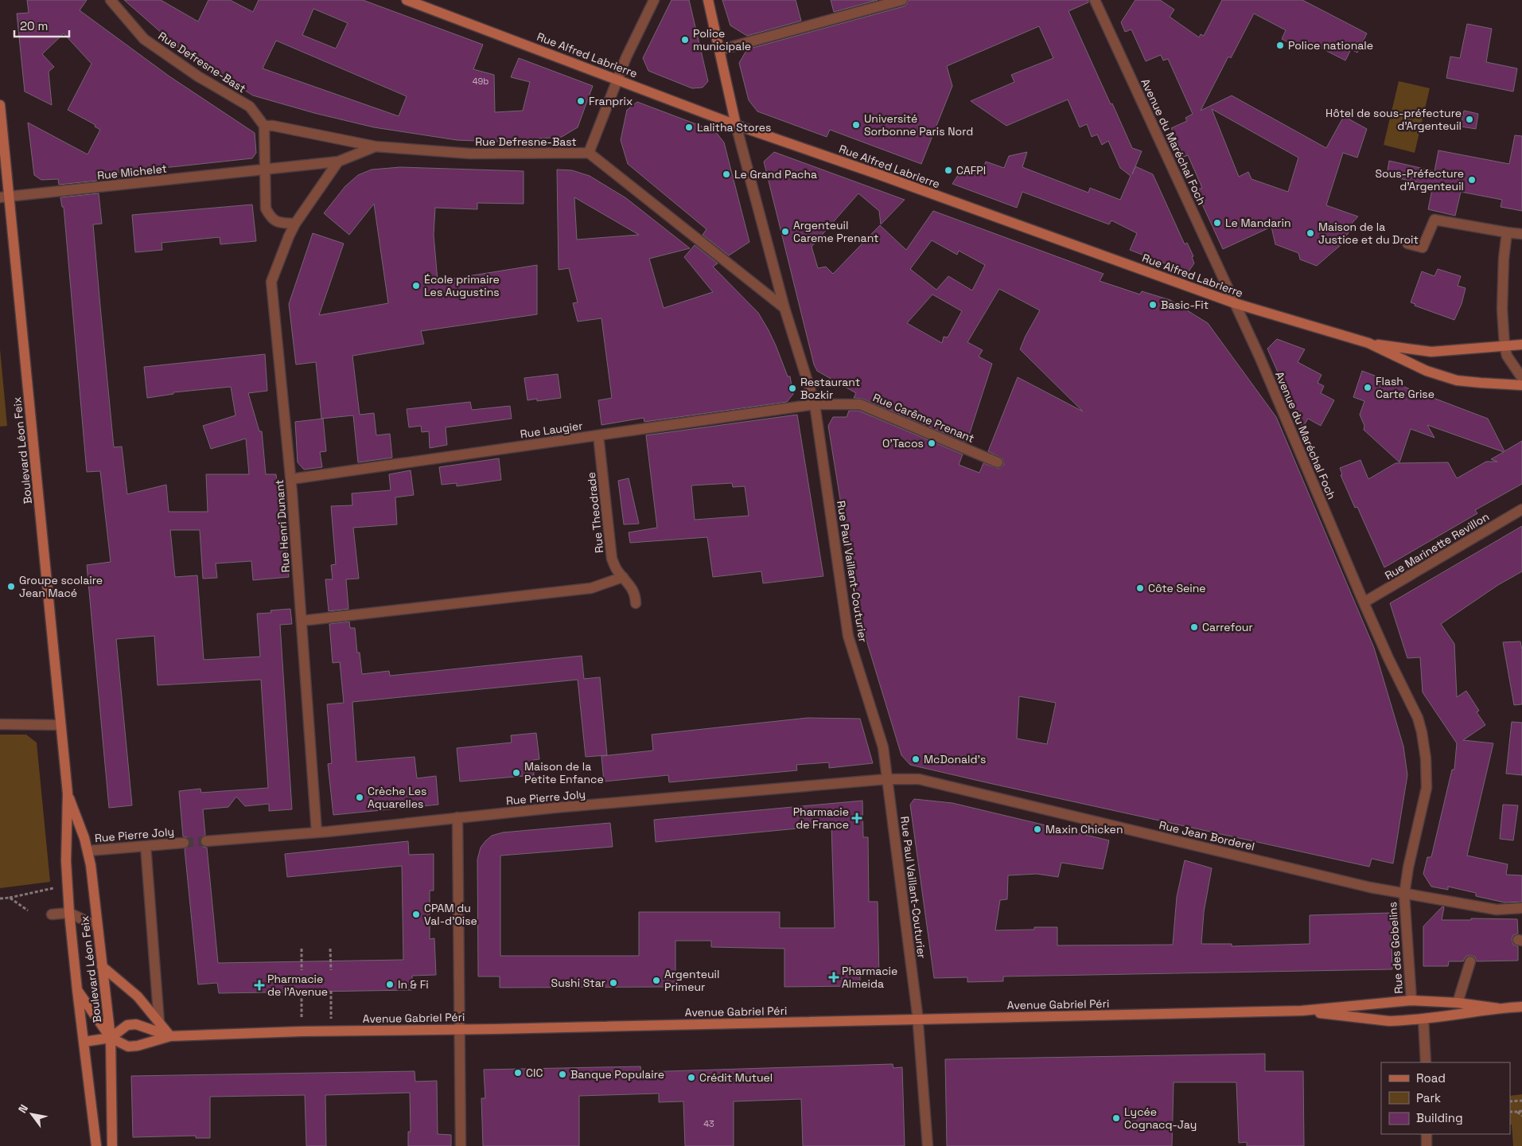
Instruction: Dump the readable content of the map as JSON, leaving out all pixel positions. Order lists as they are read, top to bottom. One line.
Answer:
{"streets":{"main road":["Rue Alfred Labrierre","Boulevard Léon Feix","Avenue Gabriel Péri"],"street":["Rue Defresne-Bast","Avenue du Maréchal Foch","Rue Michelet","Rue Carême Prenant","Rue Laugier","Rue Theodrade","Rue Henri Dunant","Rue Marinette Revillon","Rue Paul Vaillant-Couturier","Rue Pierre Joly","Rue Jean Borderel","Rue des Gobelins"]},"crossings":[["Rue Alfred Labrierre","Avenue du Maréchal Foch"],["Rue Alfred Labrierre","Rue Paul Vaillant-Couturier"],["Rue Defresne-Bast","Rue Michelet"],["Rue Defresne-Bast","Rue Paul Vaillant-Couturier"],["Avenue du Maréchal Foch","Rue Marinette Revillon"],["Avenue du Maréchal Foch","Rue Jean Borderel"],["Avenue du Maréchal Foch","Rue des Gobelins"],["Rue Michelet","Boulevard Léon Feix"],["Rue Michelet","Rue Henri Dunant"],["Rue Carême Prenant","Rue Laugier"],["Rue Carême Prenant","Rue Paul Vaillant-Couturier"],["Rue Laugier","Rue Theodrade"],["Rue Laugier","Rue Henri Dunant"],["Rue Laugier","Rue Paul Vaillant-Couturier"],["Boulevard Léon Feix","Rue Pierre Joly"],["Boulevard Léon Feix","Avenue Gabriel Péri"],["Rue Henri Dunant","Rue Pierre Joly"],["Rue Paul Vaillant-Couturier","Rue Pierre Joly"],["Rue Paul Vaillant-Couturier","Rue Jean Borderel"],["Rue Paul Vaillant-Couturier","Avenue Gabriel Péri"],["Rue Pierre Joly","Rue Jean Borderel"],["Rue Jean Borderel","Rue des Gobelins"],["Rue des Gobelins","Avenue Gabriel Péri"]],"places":{"other":["Police municipale","Police nationale","Franprix","Hôtel de sous-préfecture d'Argenteuil","Université Sorbonne Paris Nord","Lalitha Stores","CAFPI","Le Grand Pacha","Sous-Préfecture d'Argenteuil","Le Mandarin","Argenteuil Careme Prenant","Maison de la Justice et du Droit","École primaire Les Augustins","Basic-Fit","Flash Carte Grise","Restaurant Bozkir","O'Tacos","Groupe scolaire Jean Macé","Côte Seine","Carrefour","McDonald's","Maison de la Petite Enfance","Crèche Les Aquarelles","Maxin Chicken","CPAM du Val-d'Oise","Argenteuil Primeur","Sushi Star","In & Fi","CIC","Banque Populaire","Crédit Mutuel","Lycée Cognacq-Jay"],"health":["Pharmacie de France","Pharmacie Almeida","Pharmacie de l'Avenue"]},"house_numbers":["49b","43"],"legend":["Road","Park","Building"],"scale_bar":"20 m","north":"top left"}
